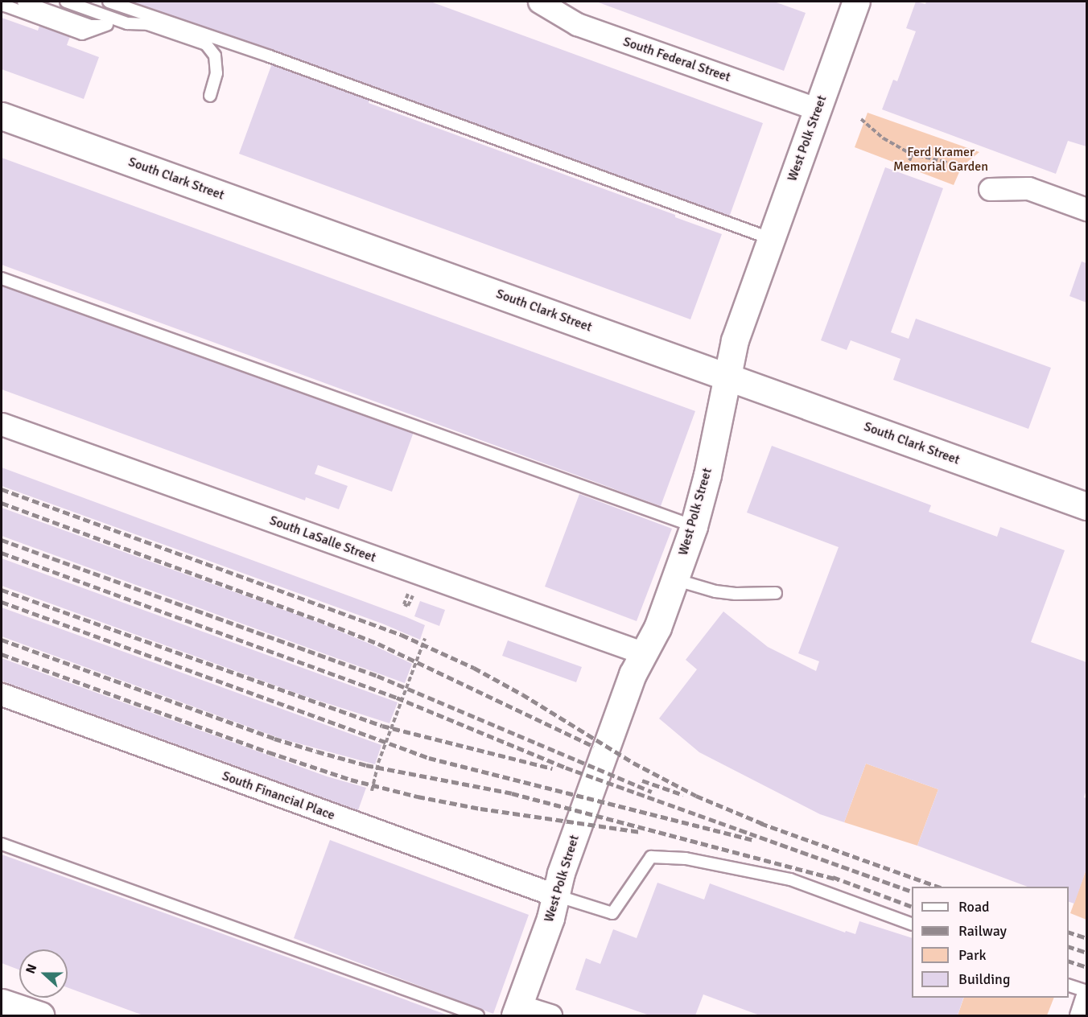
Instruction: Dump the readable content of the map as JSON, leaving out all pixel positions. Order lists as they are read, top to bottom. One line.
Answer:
{"streets":{"main road":["West Polk Street","South Clark Street"],"street":["South Federal Street","South LaSalle Street","South Financial Place"]},"crossings":[["South Federal Street","West Polk Street"],["West Polk Street","South Clark Street"],["West Polk Street","South LaSalle Street"],["West Polk Street","South Financial Place"]],"parks":["Ferd Kramer Memorial Garden"],"legend":["Road","Railway","Park","Building"],"north":"left"}
